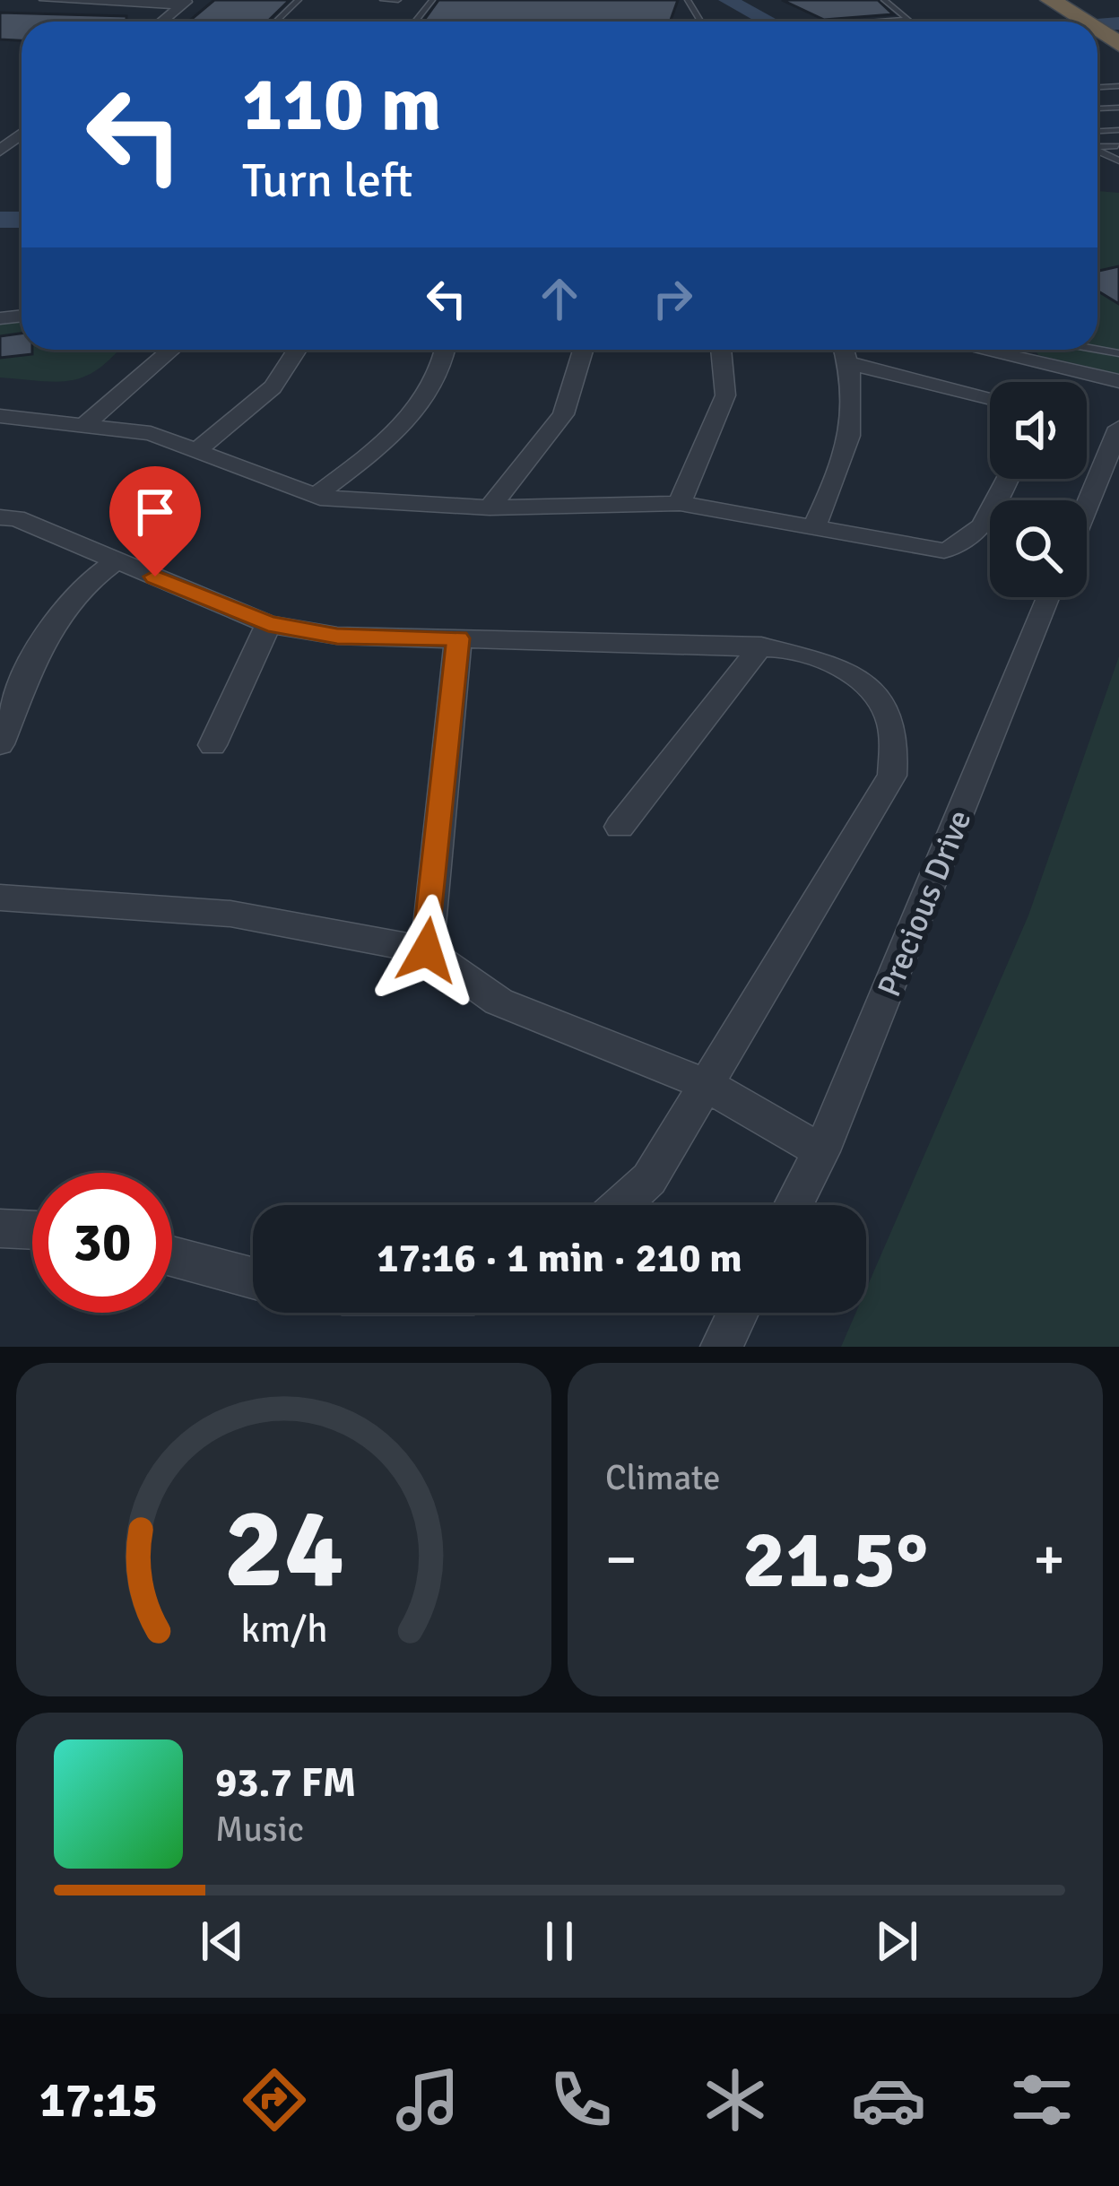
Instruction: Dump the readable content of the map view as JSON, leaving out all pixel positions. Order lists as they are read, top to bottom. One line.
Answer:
{"streets":{"street":["Precious Drive"]},"page":{"turn":["110 m","Turn left"],"limit":"30","trip":"17:16 · 1 min · 210 m","tile":"Climate","heat":["−","21.5°","+"],"song":["93.7 FM","Music"],"tabs":"17:15","gauge":["24","km/h"]}}
